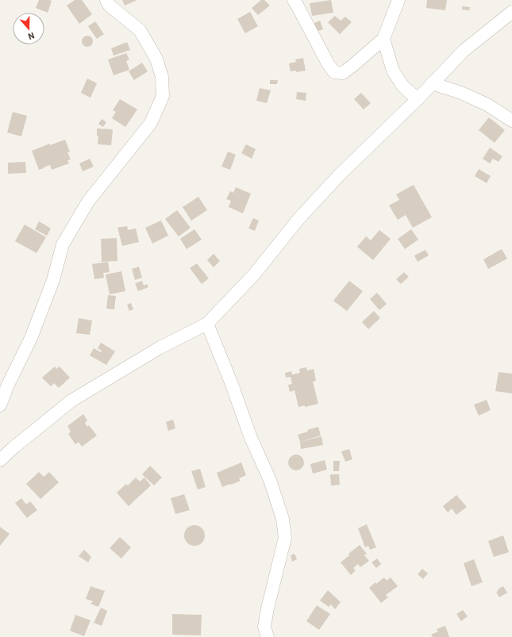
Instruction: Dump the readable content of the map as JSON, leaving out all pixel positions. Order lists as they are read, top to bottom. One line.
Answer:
{"north":"bottom"}
